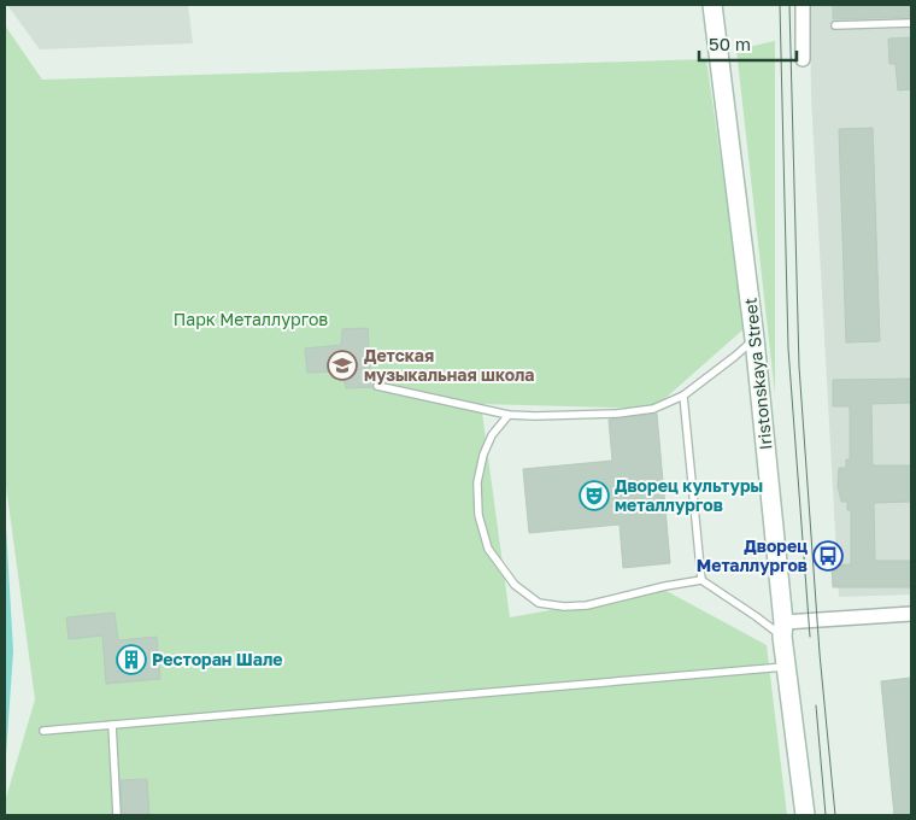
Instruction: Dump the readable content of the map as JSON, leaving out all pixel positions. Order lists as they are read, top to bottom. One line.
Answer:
{"streets":{"main road":["Iristonskaya Street"]},"parks":["Парк Металлургов"],"places":{"school or university":["Детская музыкальная школа"],"theatre":["Дворец культуры металлургов"],"bus stop":["Дворец Металлургов"],"building":["Ресторан Шале"]},"scale_bar":"50 m"}
